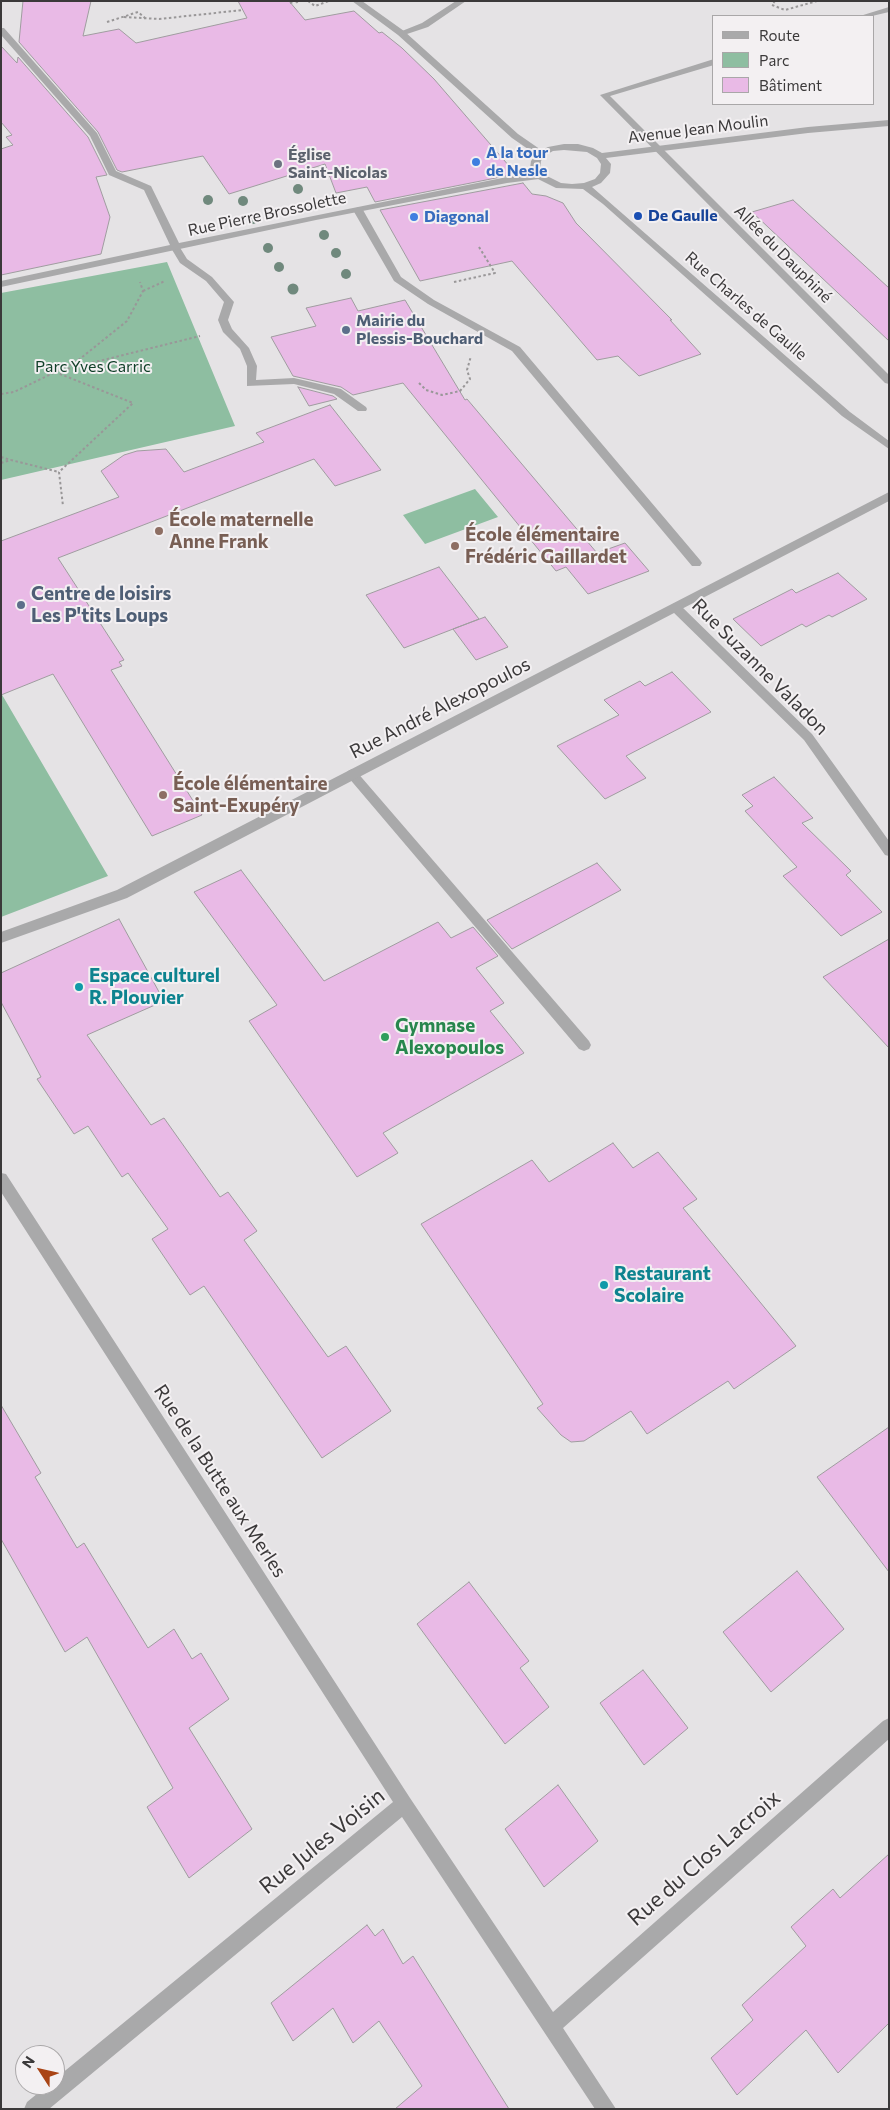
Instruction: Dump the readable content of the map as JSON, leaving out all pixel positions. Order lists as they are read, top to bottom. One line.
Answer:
{"streets":{"street":["Avenue Jean Moulin","Rue Pierre Brossolette","Allée du Dauphiné","Rue Charles de Gaulle","Rue Suzanne Valadon","Rue André Alexopoulos","Rue de la Butte aux Merles","Rue Jules Voisin","Rue du Clos Lacroix"]},"crossings":[["Avenue Jean Moulin","Rue Pierre Brossolette"],["Avenue Jean Moulin","Allée du Dauphiné"],["Avenue Jean Moulin","Rue Charles de Gaulle"],["Rue Pierre Brossolette","Rue Charles de Gaulle"],["Rue Suzanne Valadon","Rue André Alexopoulos"],["Rue de la Butte aux Merles","Rue Jules Voisin"],["Rue Jules Voisin","Rue du Clos Lacroix"]],"parks":["Parc Yves Carric"],"places":["A la tour de Nesle","Église Saint-Nicolas","De Gaulle","Diagonal","Mairie du Plessis-Bouchard","École maternelle Anne Frank","École élémentaire Frédéric Gaillardet","Centre de loisirs Les P'tits Loups","École élémentaire Saint-Exupéry","Espace culturel R. Plouvier","Gymnase Alexopoulos","Restaurant Scolaire"],"legend":["Route","Parc","Bâtiment"],"north":"top left"}
